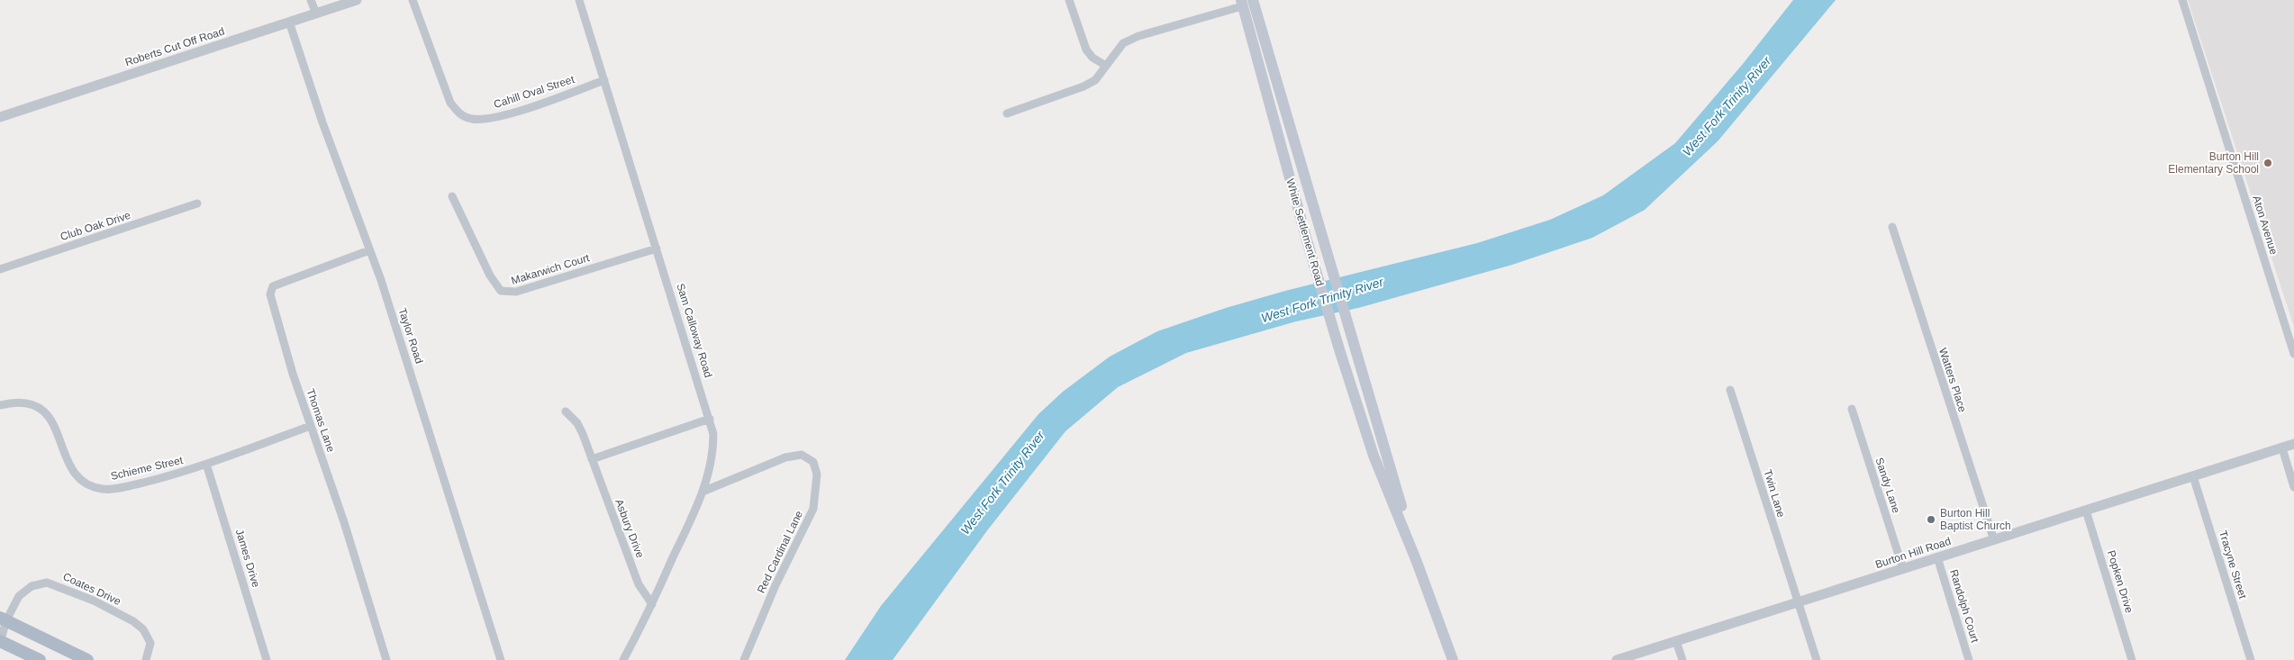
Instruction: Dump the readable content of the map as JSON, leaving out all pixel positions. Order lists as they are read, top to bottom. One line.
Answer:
{"streets":{"main road":["White Settlement Road"],"street":["Roberts Cut Off Road","Cahill Oval Street","Aton Avenue","Club Oak Drive","Makarwich Court","Sam Calloway Road","Taylor Road","Watters Place","Thomas Lane","Schieme Street","Sandy Lane","Twin Lane","Asbury Drive","Red Cardinal Lane","Burton Hill Road","James Drive","Tracyne Street","Popken Drive","Coates Drive","Randolph Court"]},"crossings":[["Roberts Cut Off Road","Taylor Road"],["Cahill Oval Street","Sam Calloway Road"],["Makarwich Court","Sam Calloway Road"],["Sam Calloway Road","Asbury Drive"],["Sam Calloway Road","Red Cardinal Lane"],["Taylor Road","Thomas Lane"],["Watters Place","Burton Hill Road"],["Thomas Lane","Schieme Street"],["Schieme Street","James Drive"],["Sandy Lane","Burton Hill Road"],["Twin Lane","Burton Hill Road"],["Burton Hill Road","Tracyne Street"],["Burton Hill Road","Popken Drive"],["Burton Hill Road","Randolph Court"]],"water":["West Fork Trinity River"],"places":["Burton Hill Elementary School","Burton Hill Baptist Church"]}
